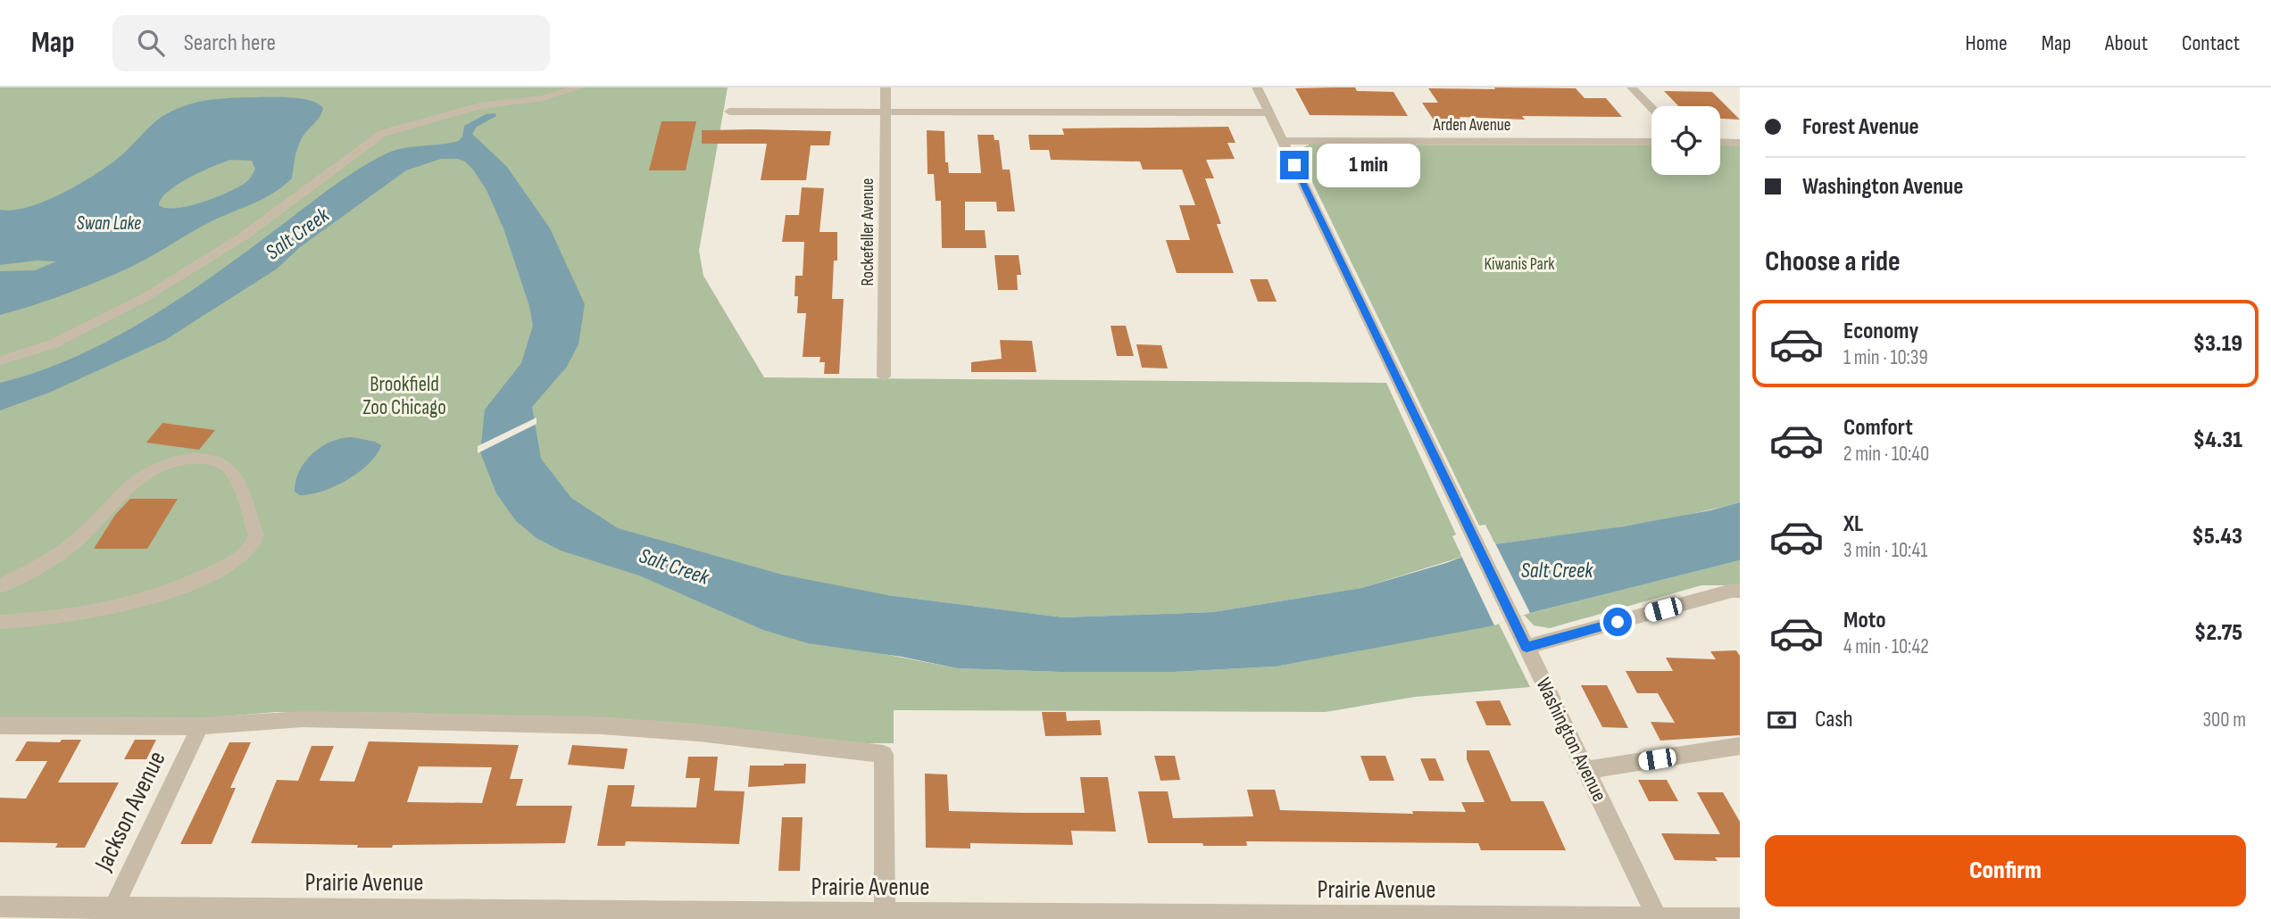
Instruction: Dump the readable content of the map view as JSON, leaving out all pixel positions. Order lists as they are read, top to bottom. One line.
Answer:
{"streets":{"street":["Arden Avenue","Rockefeller Avenue","Washington Avenue","Jackson Avenue","Prairie Avenue"]},"crossings":[["Arden Avenue","Washington Avenue"],["Washington Avenue","Prairie Avenue"],["Jackson Avenue","Prairie Avenue"]],"water":["Swan Lake","Salt Creek"],"parks":["Kiwanis Park","Brookfield Zoo Chicago"],"page":{"header":"Map","search":"Search here","nav":["Home","Map","About","Contact"],"banner":["Forest Avenue","Washington Avenue"],"bubble":"1 min","heading":"Choose a ride","list":[{"name":"Economy","note":"1 min · 10:39","value":"$3.19"},{"name":"Comfort","note":"2 min · 10:40","value":"$4.31"},{"name":"XL","note":"3 min · 10:41","value":"$5.43"},{"name":"Moto","note":"4 min · 10:42","value":"$2.75"}],"pay":["Cash","300 m"],"buttons":"Confirm"}}
